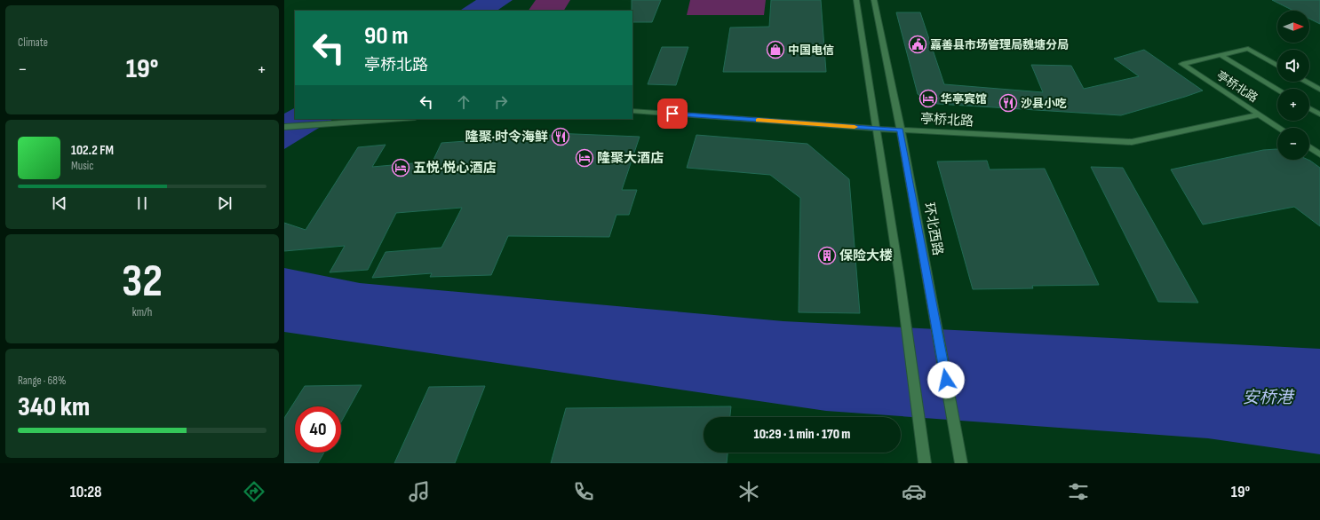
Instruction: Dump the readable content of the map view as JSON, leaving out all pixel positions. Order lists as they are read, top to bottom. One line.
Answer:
{"streets":{"street":["亭桥北路","环北西路"]},"crossings":[["亭桥北路","环北西路"]],"water":["安桥港"],"places":{"public building":["嘉善县市场管理局魏塘分局"],"shop":["中国电信"],"hotel":["华亭宾馆","隆聚大酒店","五悦·悦心酒店"],"restaurant":["沙县小吃","隆聚·时令海鲜"],"building":["保险大楼"]},"north":"right","page":{"tile":["Climate",["32","km/h"],["Range · 68%","340 km"]],"map_buttons":["+","−"],"turn":["90 m","亭桥北路"],"heat":["−","19°","+"],"song":["102.2 FM","Music"],"limit":"40","trip":"10:29 · 1 min · 170 m","tabs":["10:28","19°"]}}
